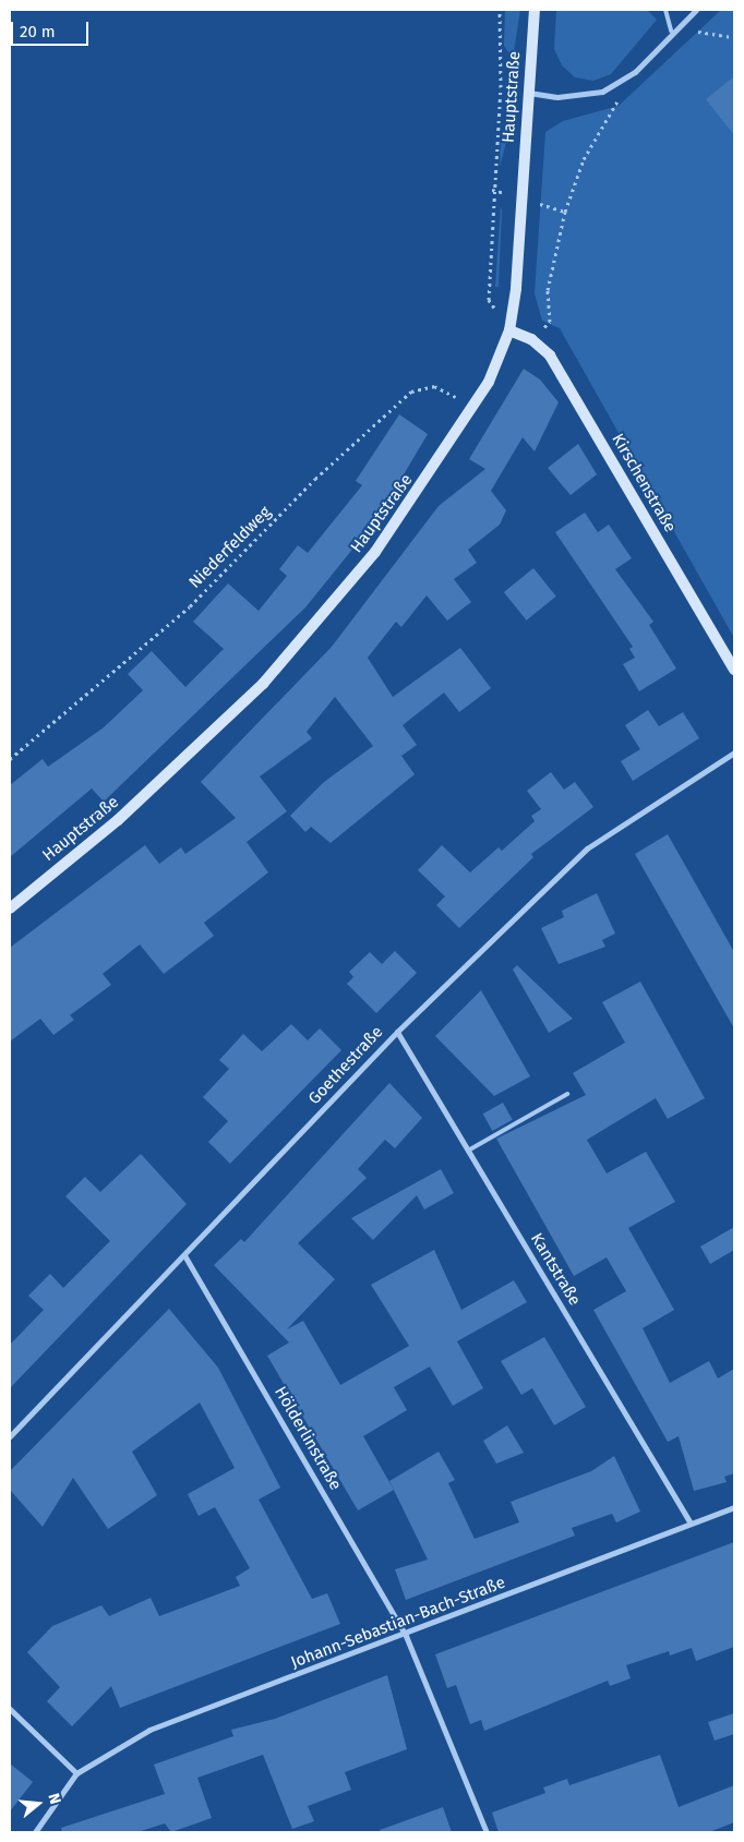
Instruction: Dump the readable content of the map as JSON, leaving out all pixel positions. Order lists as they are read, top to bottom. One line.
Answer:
{"streets":{"street":["Hauptstraße","Kirschenstraße","Goethestraße","Kantstraße","Hölderlinstraße","Johann-Sebastian-Bach-Straße"],"path":["Niederfeldweg"]},"crossings":[["Hauptstraße","Kirschenstraße"],["Hauptstraße","Niederfeldweg"],["Goethestraße","Kantstraße"],["Goethestraße","Hölderlinstraße"],["Kantstraße","Johann-Sebastian-Bach-Straße"],["Hölderlinstraße","Johann-Sebastian-Bach-Straße"]],"scale_bar":"20 m","north":"right"}
